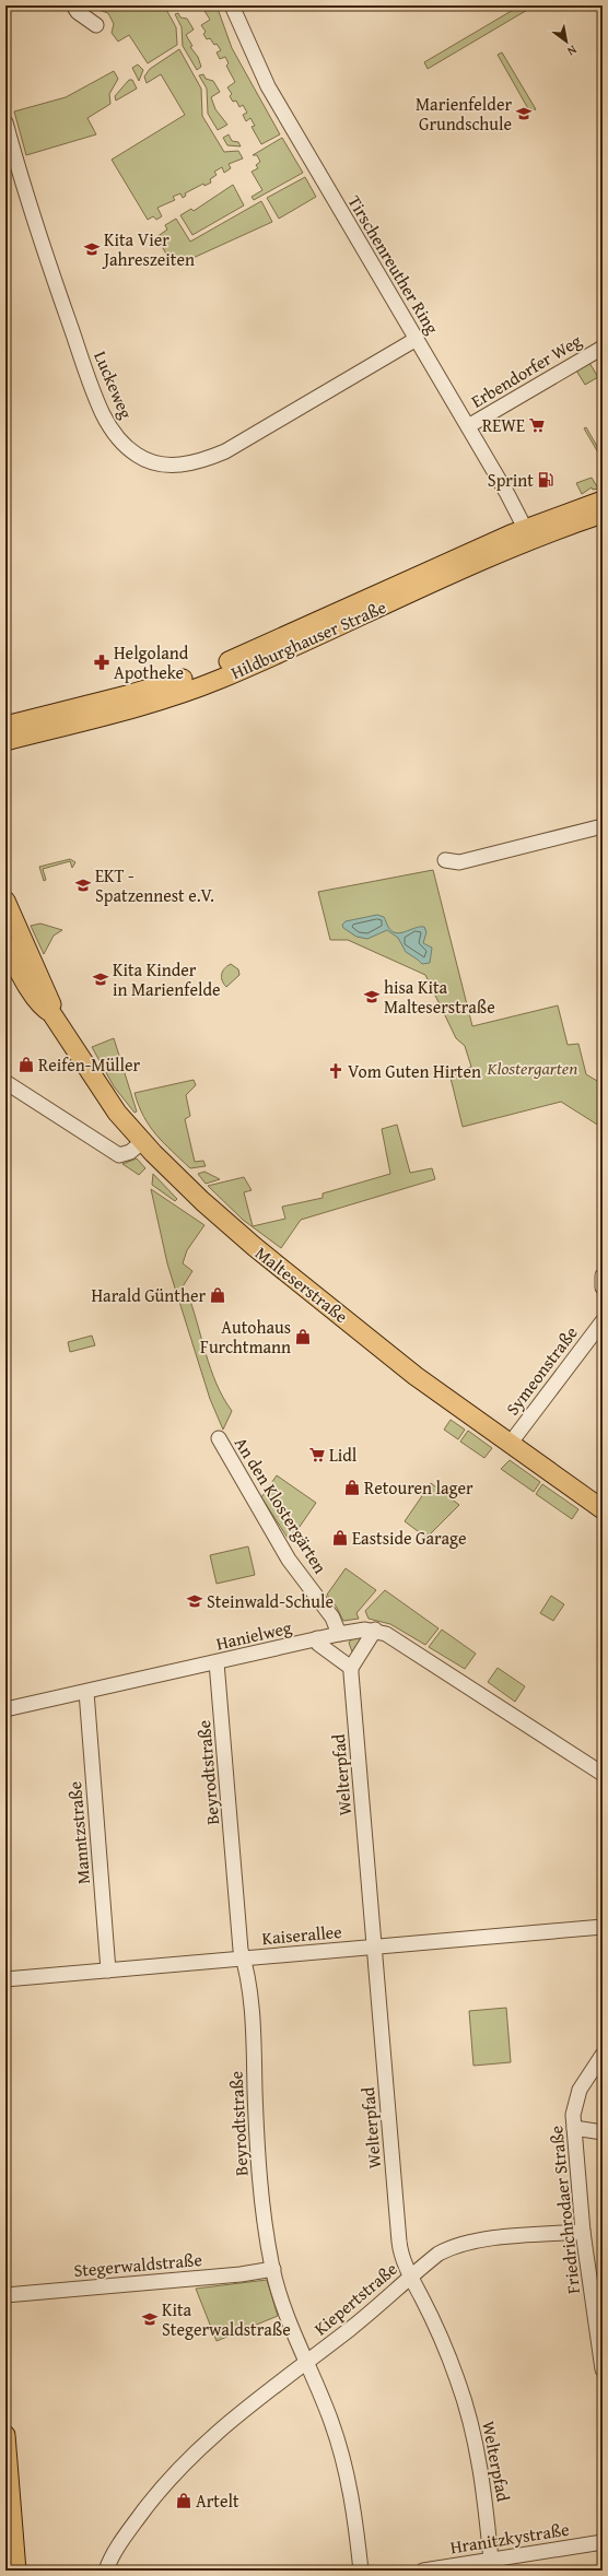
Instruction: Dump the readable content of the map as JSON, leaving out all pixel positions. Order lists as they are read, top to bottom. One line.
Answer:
{"streets":{"main road":["Hildburghauser Straße","Malteserstraße"],"street":["Tirschenreuther Ring","Erbendorfer Weg","Luckeweg","Symeonstraße","An den Klostergärten","Hanielweg","Beyrodtstraße","Welterpfad","Manntzstraße","Kaiserallee","Friedrichrodaer Straße","Stegerwaldstraße","Kiepertstraße","Hranitzkystraße"]},"crossings":[["Tirschenreuther Ring","Erbendorfer Weg"],["Tirschenreuther Ring","Luckeweg"],["Tirschenreuther Ring","Hildburghauser Straße"],["Malteserstraße","Symeonstraße"],["An den Klostergärten","Hanielweg"],["Hanielweg","Beyrodtstraße"],["Hanielweg","Manntzstraße"],["Beyrodtstraße","Kaiserallee"],["Beyrodtstraße","Stegerwaldstraße"],["Beyrodtstraße","Kiepertstraße"],["Welterpfad","Kaiserallee"],["Welterpfad","Kiepertstraße"],["Welterpfad","Hranitzkystraße"],["Manntzstraße","Kaiserallee"],["Friedrichrodaer Straße","Kiepertstraße"]],"parks":["Klostergarten"],"places":{"school or university":["Marienfelder Grundschule","Kita Vier Jahreszeiten","EKT - Spatzennest e.V.","Kita Kinder in Marienfelde","hisa Kita Malteserstraße","Steinwald-Schule","Kita Stegerwaldstraße"],"supermarket":["REWE","Lidl"],"fuel station":["Sprint"],"pharmacy":["Helgoland Apotheke"],"shop":["Reifen-Müller","Harald Günther","Autohaus Furchtmann","Retouren lager","Eastside Garage","Artelt"],"church":["Vom Guten Hirten"]},"north":"bottom right"}
